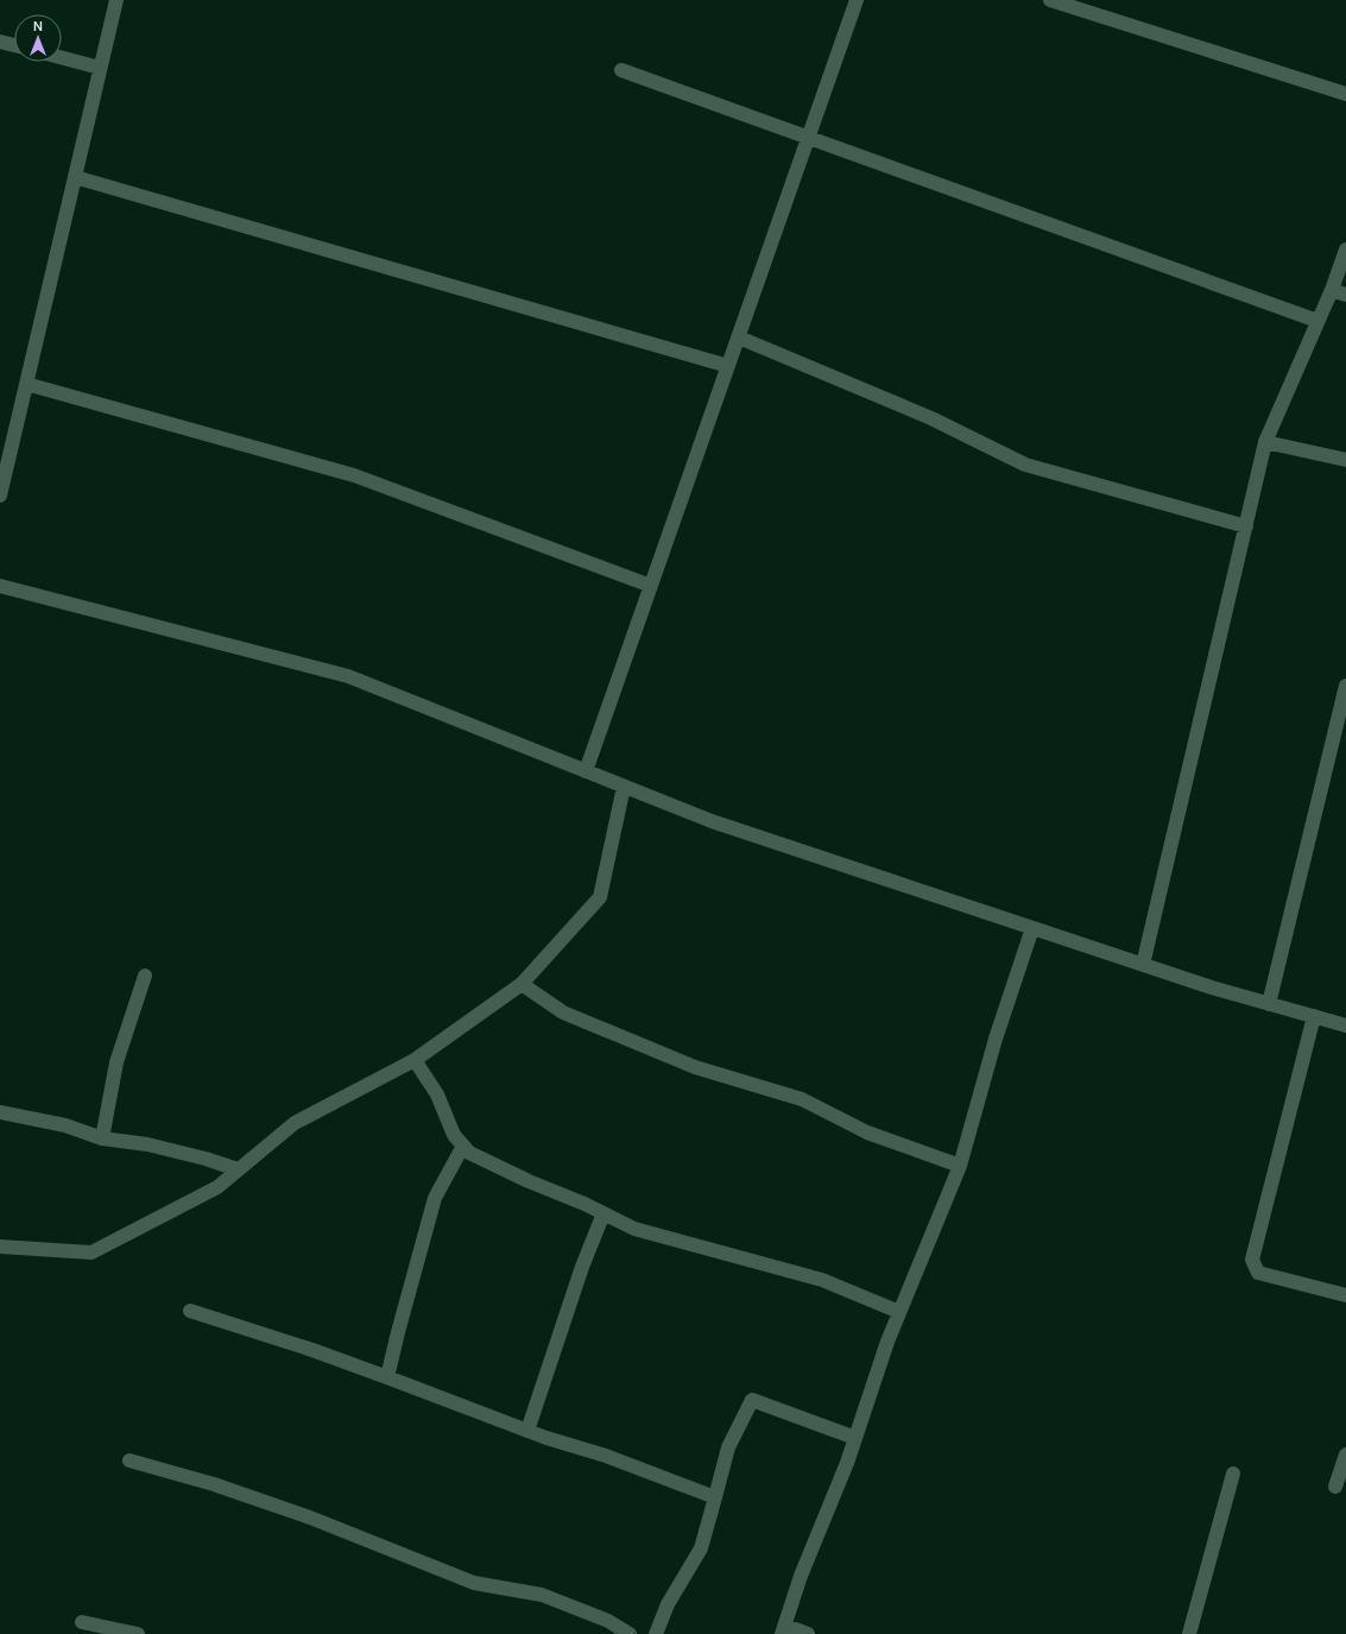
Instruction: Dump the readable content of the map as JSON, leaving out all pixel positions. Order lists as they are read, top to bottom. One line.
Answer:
{"north":"top"}
